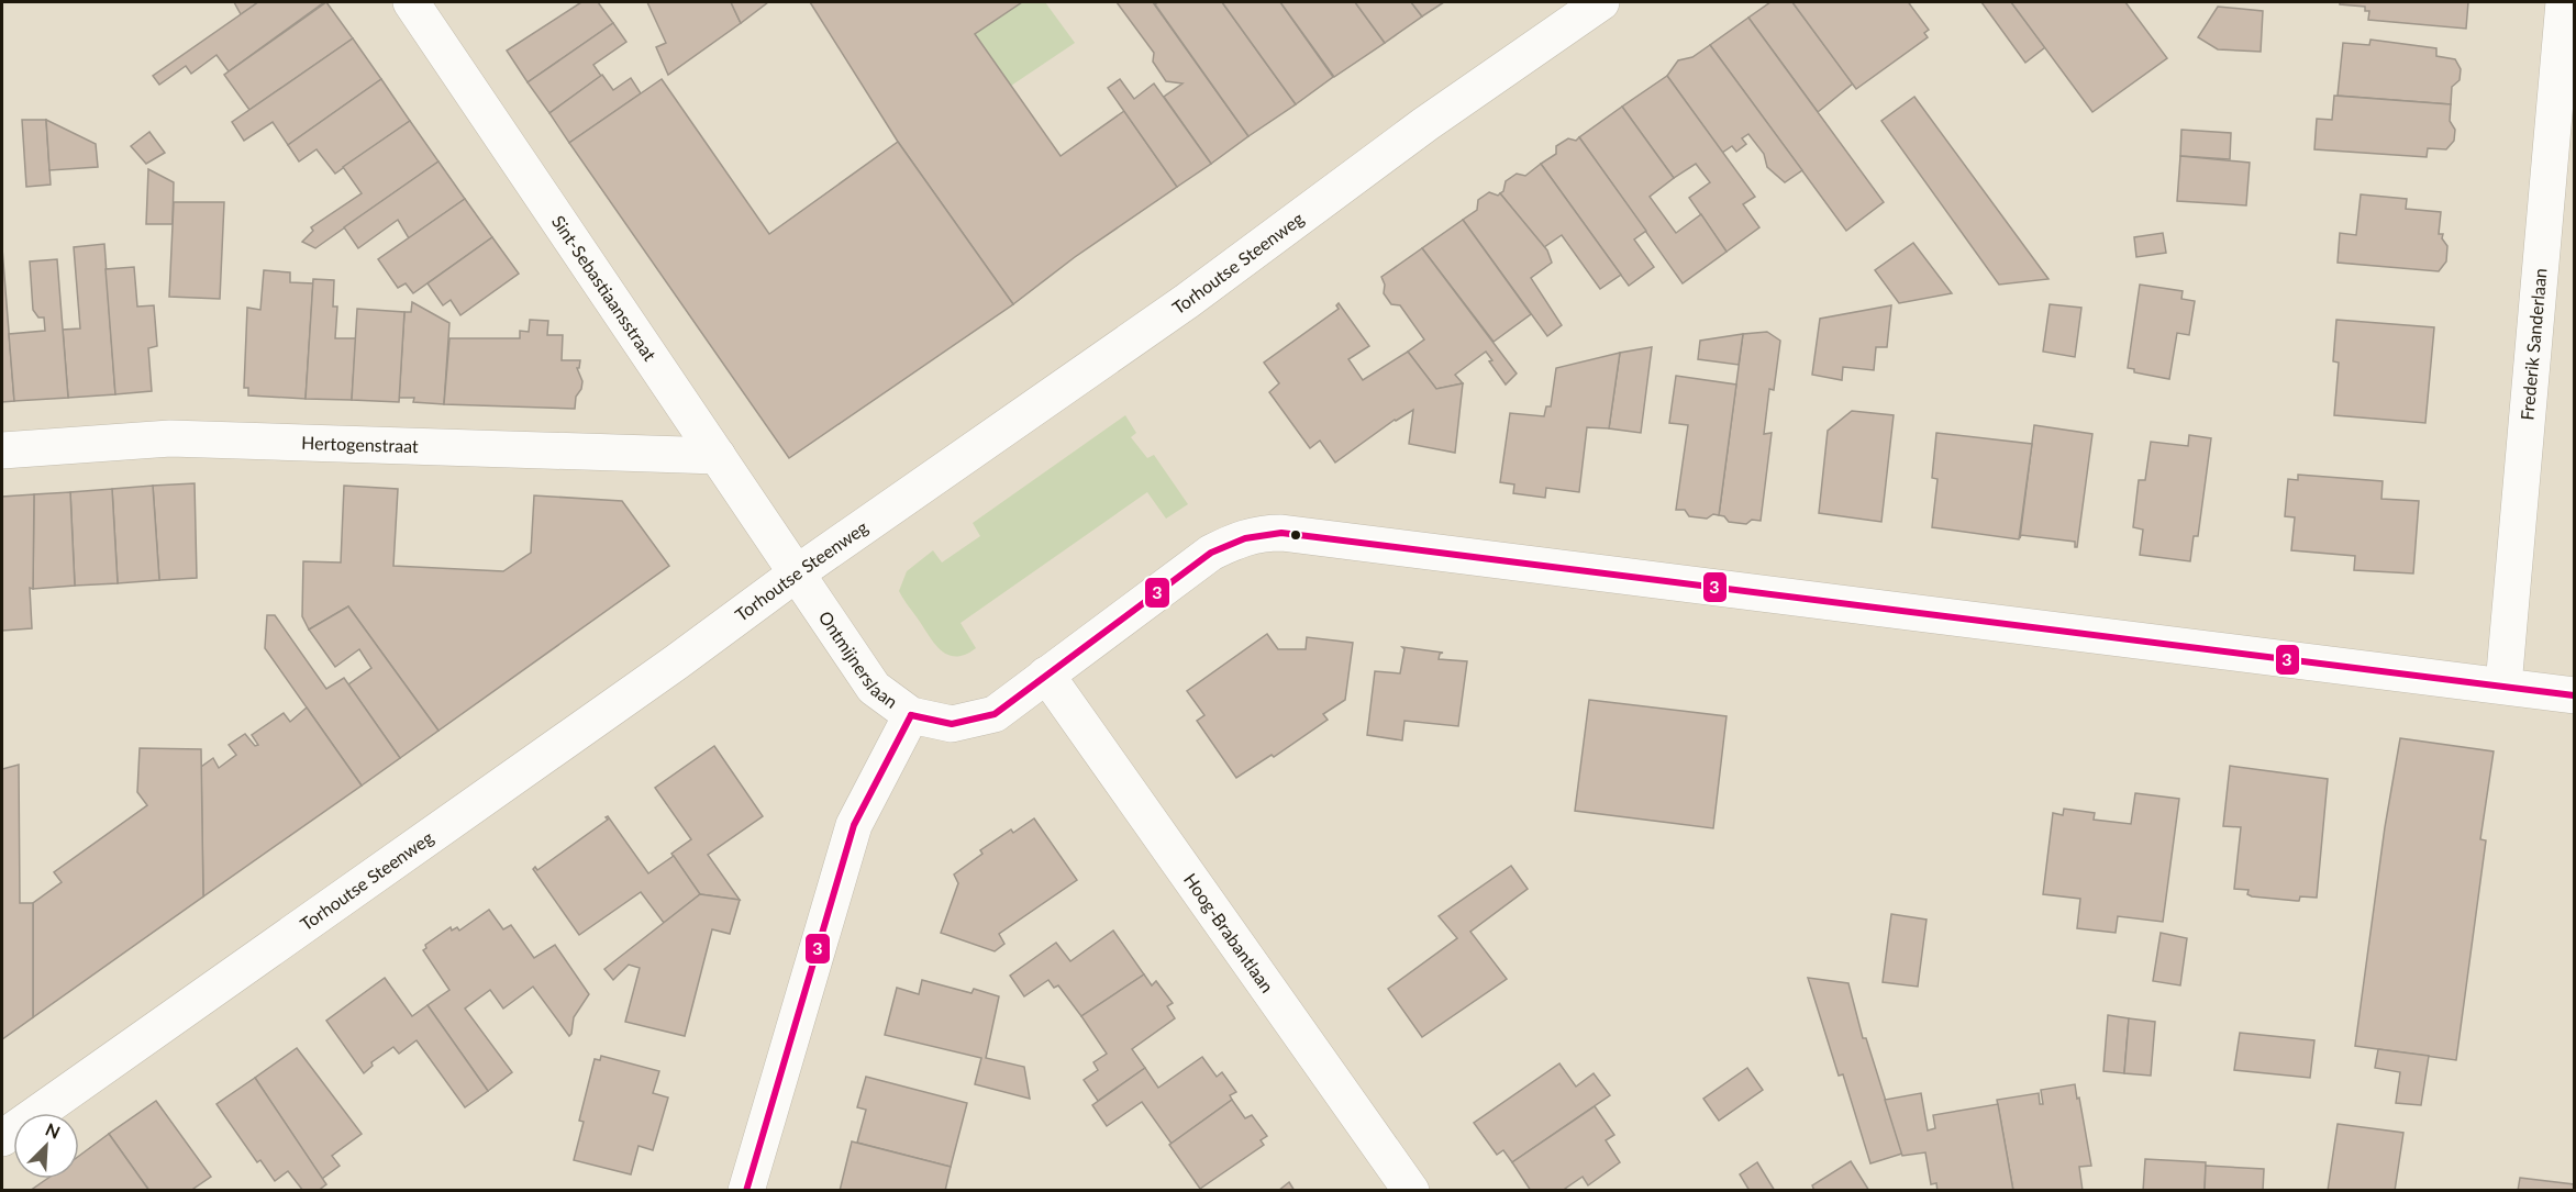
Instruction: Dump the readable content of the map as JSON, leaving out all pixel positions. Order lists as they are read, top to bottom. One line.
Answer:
{"streets":{"street":["Torhoutse Steenweg","Sint-Sebastiaansstraat","Frederik Sanderlaan","Hertogenstraat","Ontmijnerslaan","Hoog-Brabantlaan"]},"crossings":[["Torhoutse Steenweg","Sint-Sebastiaansstraat"],["Torhoutse Steenweg","Ontmijnerslaan"],["Sint-Sebastiaansstraat","Hertogenstraat"],["Sint-Sebastiaansstraat","Ontmijnerslaan"]],"lines":["transit line 3"],"north":"top right"}
